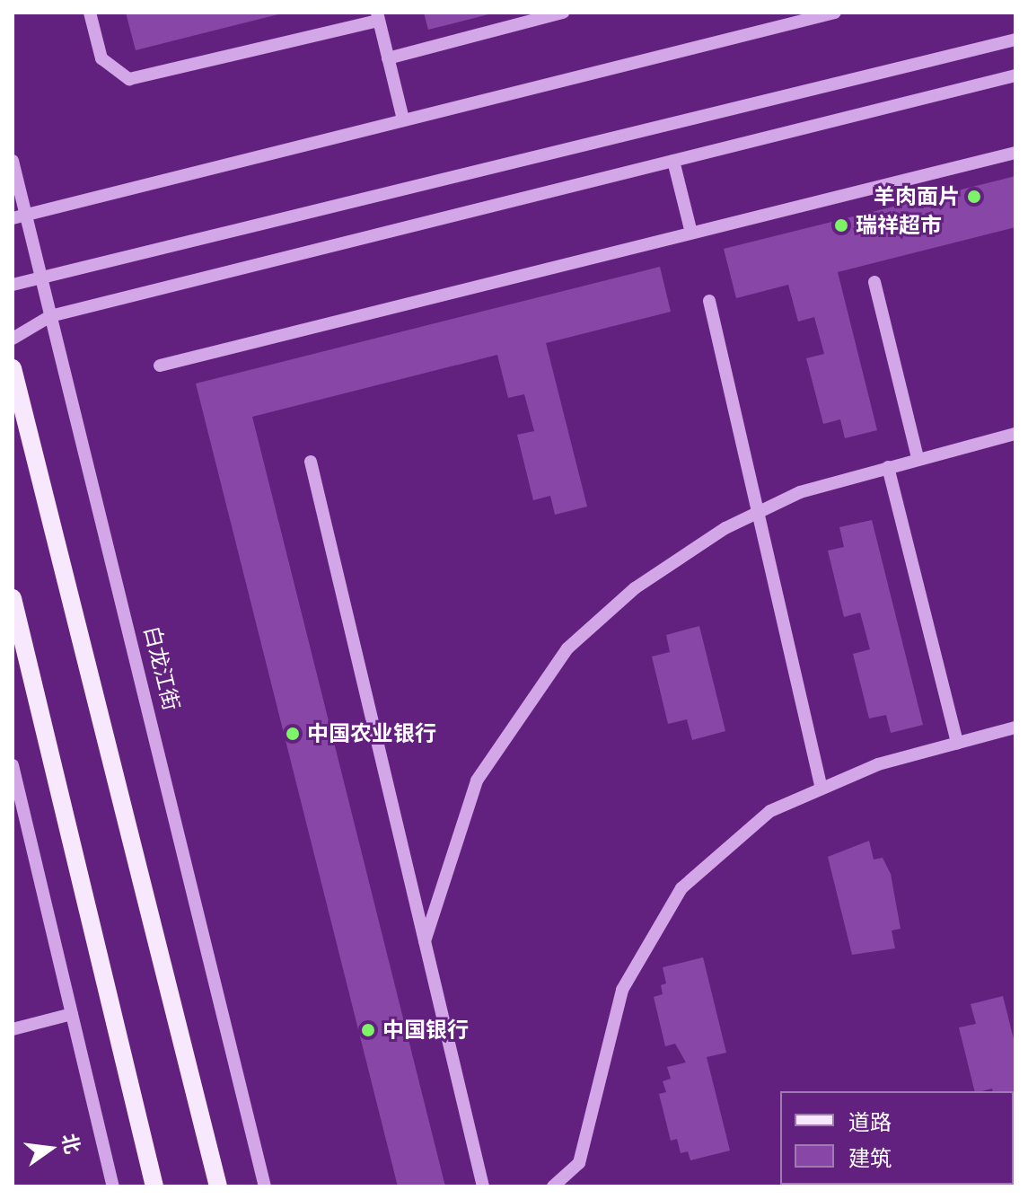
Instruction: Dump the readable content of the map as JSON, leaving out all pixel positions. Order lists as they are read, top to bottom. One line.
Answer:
{"streets":{"street":["白龙江街"]},"places":["羊肉面片","瑞祥超市","中国农业银行","中国银行"],"legend":["道路","建筑"],"north":"right"}
